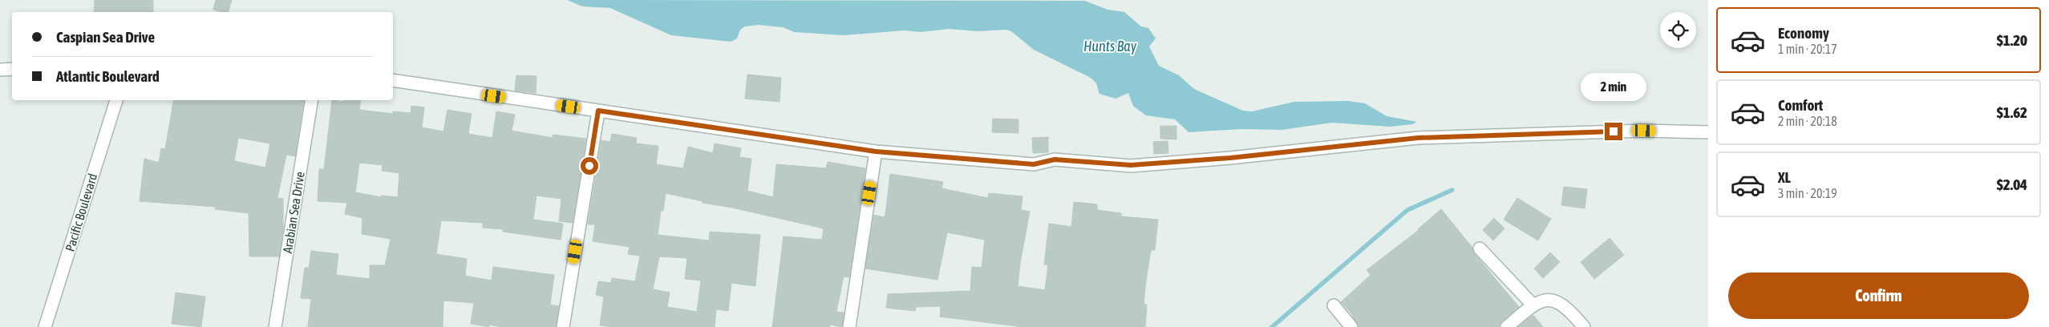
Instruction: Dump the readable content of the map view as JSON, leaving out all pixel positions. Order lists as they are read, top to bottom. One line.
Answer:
{"streets":{"street":["Pacific Boulevard","Arabian Sea Drive"]},"water":["Hunts Bay"],"page":{"list":[{"name":"Economy","note":"1 min · 20:17","value":"$1.20"},{"name":"Comfort","note":"2 min · 20:18","value":"$1.62"},{"name":"XL","note":"3 min · 20:19","value":"$2.04"}],"banner":["Caspian Sea Drive","Atlantic Boulevard"],"bubble":"2 min","buttons":"Confirm"}}
